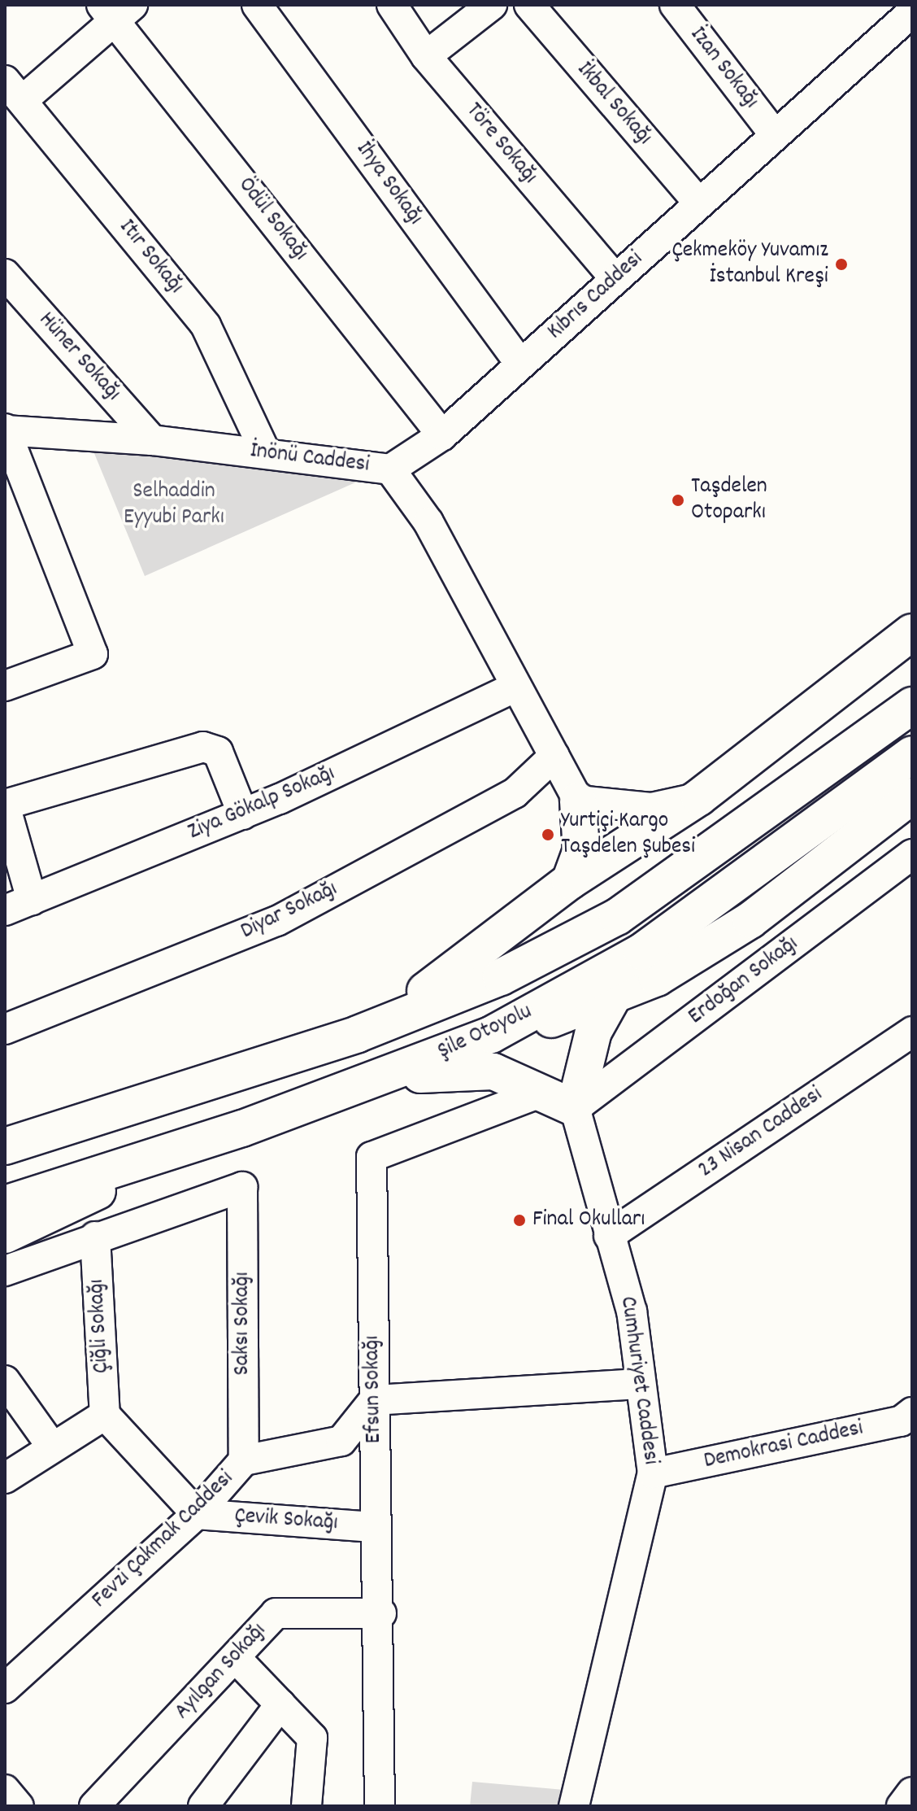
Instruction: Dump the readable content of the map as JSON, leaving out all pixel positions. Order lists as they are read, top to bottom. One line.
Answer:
{"streets":{"highway":["Şile Otoyolu"],"street":["İzan Sokağı","İkbal Sokağı","Töre Sokağı","İhya Sokağı","Ödül Sokağı","Itır Sokağı","Kıbrıs Caddesi","Hüner Sokağı","İnönü Caddesi","Ziya Gökalp Sokağı","Diyar Sokağı","Erdoğan Sokağı","23 Nisan Caddesi","Saksı Sokağı","Çiğli Sokağı","Cumhuriyet Caddesi","Efsun Sokağı","Demokrasi Caddesi","Çevik Sokağı","Fevzi Çakmak Caddesi","Ayılgan Sokağı"]},"crossings":[["İzan Sokağı","Kıbrıs Caddesi"],["İkbal Sokağı","Kıbrıs Caddesi"],["Töre Sokağı","Kıbrıs Caddesi"],["İhya Sokağı","Kıbrıs Caddesi"],["Ödül Sokağı","Kıbrıs Caddesi"],["Itır Sokağı","İnönü Caddesi"],["Kıbrıs Caddesi","İnönü Caddesi"],["Hüner Sokağı","İnönü Caddesi"],["İnönü Caddesi","Ziya Gökalp Sokağı"],["İnönü Caddesi","Diyar Sokağı"],["Erdoğan Sokağı","Cumhuriyet Caddesi"],["23 Nisan Caddesi","Cumhuriyet Caddesi"],["Saksı Sokağı","Çiğli Sokağı"],["Saksı Sokağı","Fevzi Çakmak Caddesi"],["Cumhuriyet Caddesi","Demokrasi Caddesi"],["Efsun Sokağı","Çevik Sokağı"],["Efsun Sokağı","Fevzi Çakmak Caddesi"],["Efsun Sokağı","Ayılgan Sokağı"],["Çevik Sokağı","Fevzi Çakmak Caddesi"]],"parks":["Selhaddin Eyyubi Parkı"],"places":["Çekmeköy Yuvamız İstanbul Kreşi","Taşdelen Otoparkı","Yurtiçi Kargo Taşdelen Şubesi","Final Okulları"]}
